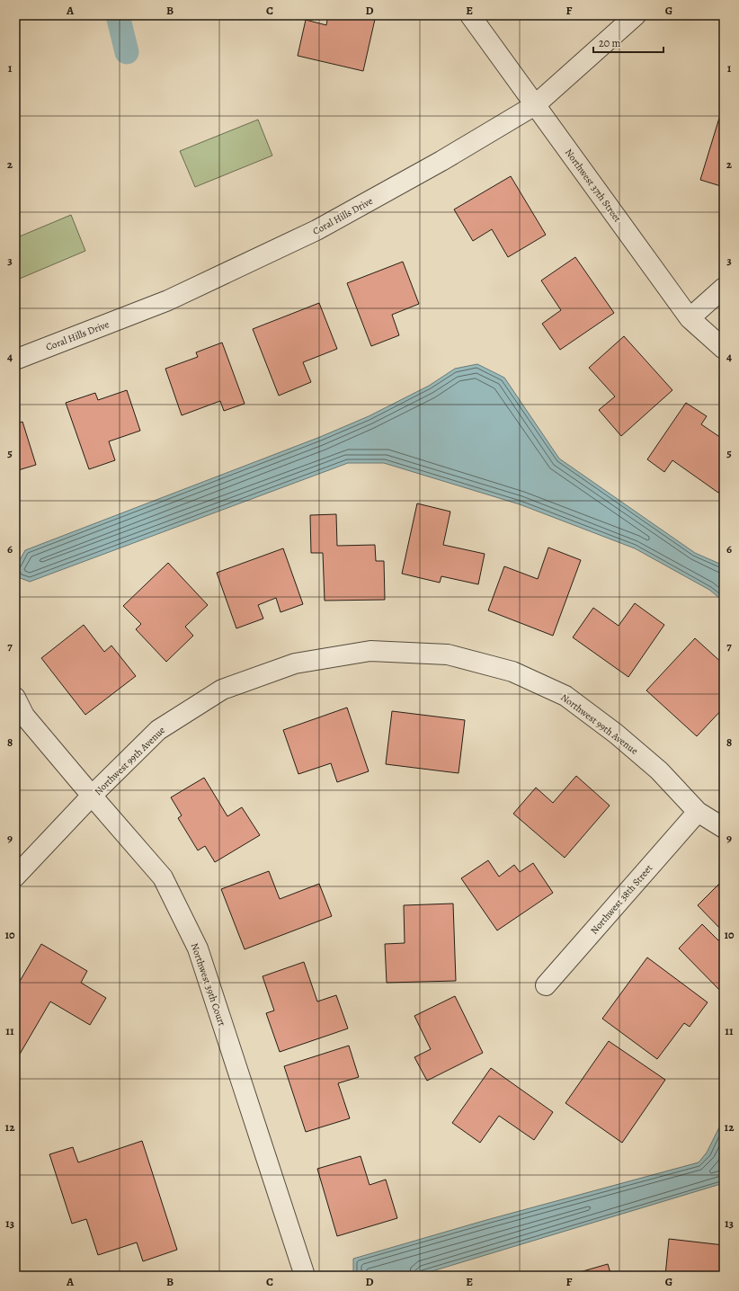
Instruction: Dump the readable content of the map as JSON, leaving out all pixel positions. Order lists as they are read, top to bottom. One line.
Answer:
{"streets":{"street":["Northwest 37th Street","Coral Hills Drive","Northwest 99th Avenue","Northwest 38th Street","Northwest 39th Court"]},"crossings":[["Northwest 37th Street","Coral Hills Drive"],["Northwest 99th Avenue","Northwest 38th Street"],["Northwest 99th Avenue","Northwest 39th Court"]],"scale_bar":"20 m","grid":{"columns":["A","B","C","D","E","F","G"],"rows":["1","2","3","4","5","6","7","8","9","10","11","12","13"]}}
